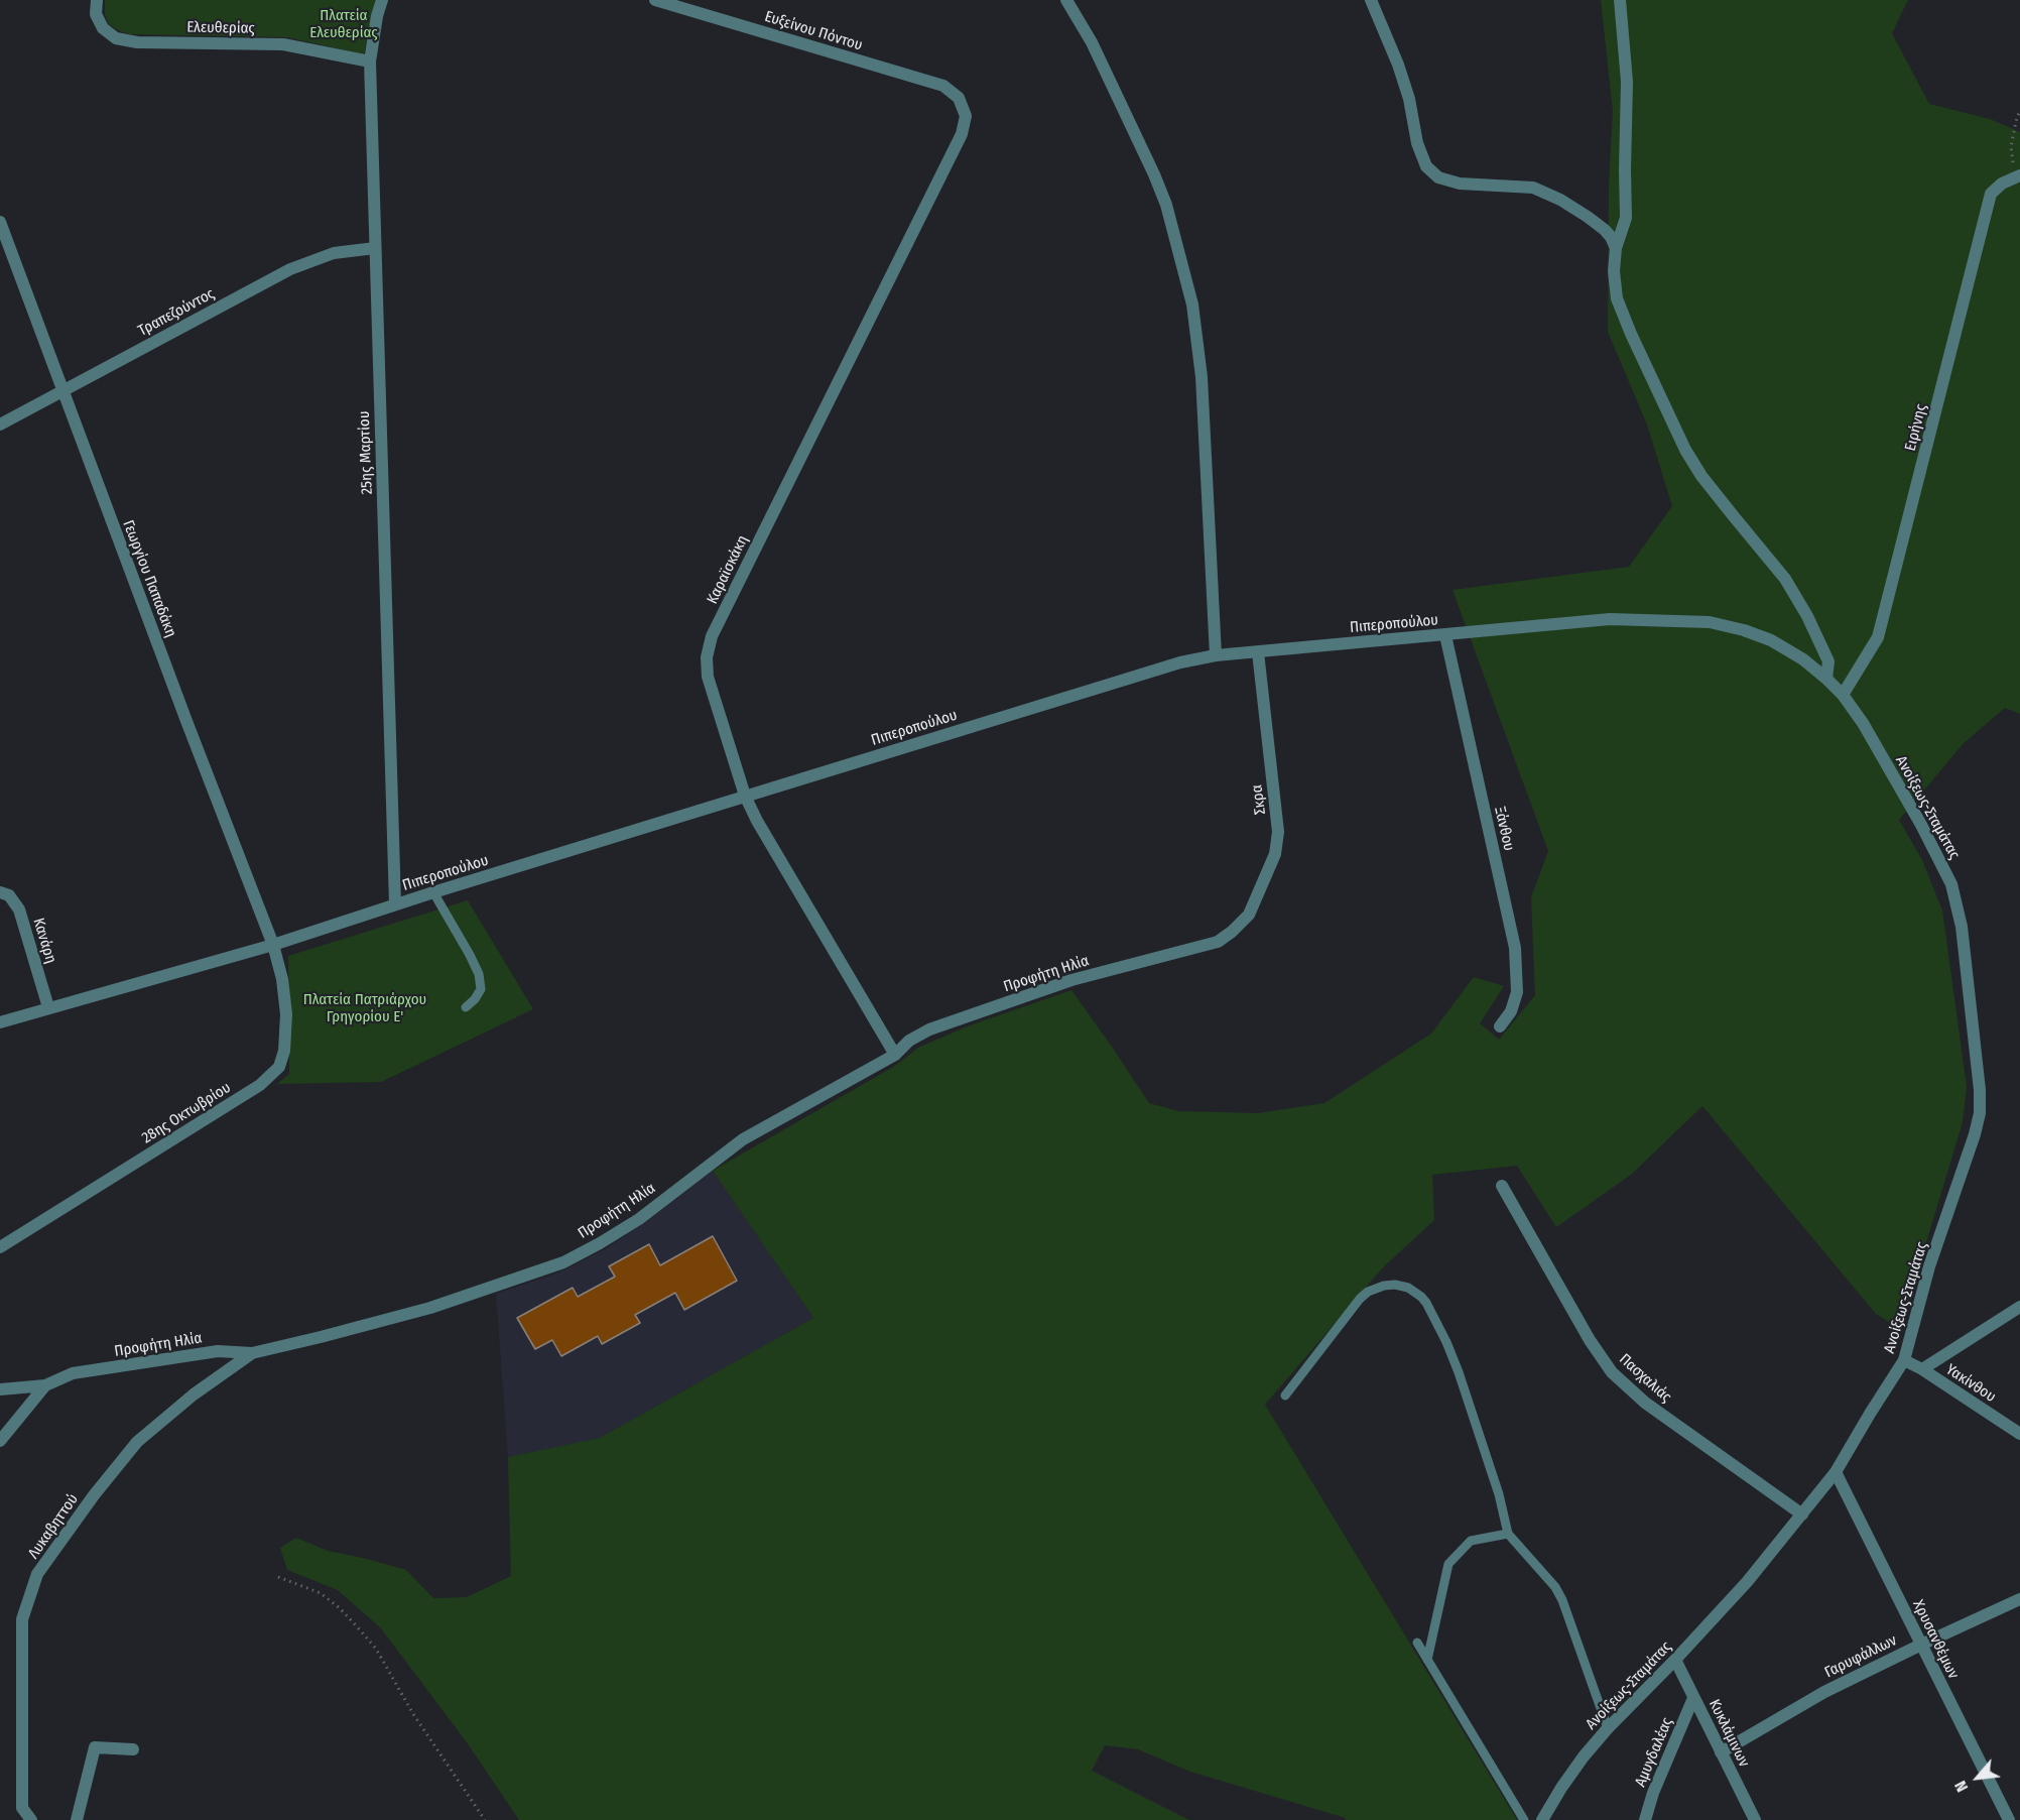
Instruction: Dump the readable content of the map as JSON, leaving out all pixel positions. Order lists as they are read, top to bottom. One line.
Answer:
{"streets":{"street":["Ελευθερίας","Ευξείνου Πόντου","Τραπεζούντος","Ειρήνης","25ης Μαρτίου","Καραϊσκάκη","Γεωργίου Παπαδάκη","Πιπεροπούλου","Σκρα","Ανοίξεως-Σταμάτας","Ξάνθου","Κανάρη","Προφήτη Ηλία","28ης Οκτωβρίου","Πασχαλιάς","Υακίνθου","Λυκαβηττού","Χρυσανθέμων","Γαρυφάλλων","Κυκλάμινων","Αμυγδαλέας"]},"crossings":[["Ελευθερίας","25ης Μαρτίου"],["Ευξείνου Πόντου","Καραϊσκάκη"],["Τραπεζούντος","25ης Μαρτίου"],["Τραπεζούντος","Γεωργίου Παπαδάκη"],["Ειρήνης","Πιπεροπούλου"],["Ειρήνης","Ανοίξεως-Σταμάτας"],["25ης Μαρτίου","Πιπεροπούλου"],["Καραϊσκάκη","Πιπεροπούλου"],["Καραϊσκάκη","Προφήτη Ηλία"],["Γεωργίου Παπαδάκη","Πιπεροπούλου"],["Γεωργίου Παπαδάκη","28ης Οκτωβρίου"],["Πιπεροπούλου","Σκρα"],["Πιπεροπούλου","Ανοίξεως-Σταμάτας"],["Πιπεροπούλου","Ξάνθου"],["Πιπεροπούλου","Κανάρη"],["Πιπεροπούλου","28ης Οκτωβρίου"],["Σκρα","Προφήτη Ηλία"],["Ανοίξεως-Σταμάτας","Πασχαλιάς"],["Ανοίξεως-Σταμάτας","Υακίνθου"],["Ανοίξεως-Σταμάτας","Χρυσανθέμων"],["Ανοίξεως-Σταμάτας","Κυκλάμινων"],["Προφήτη Ηλία","Λυκαβηττού"],["Χρυσανθέμων","Γαρυφάλλων"],["Γαρυφάλλων","Κυκλάμινων"],["Κυκλάμινων","Αμυγδαλέας"]],"parks":["Πλατεία Ελευθερίας","Πλατεία Πατριάρχου Γρηγορίου Ε'"],"north":"bottom left"}
